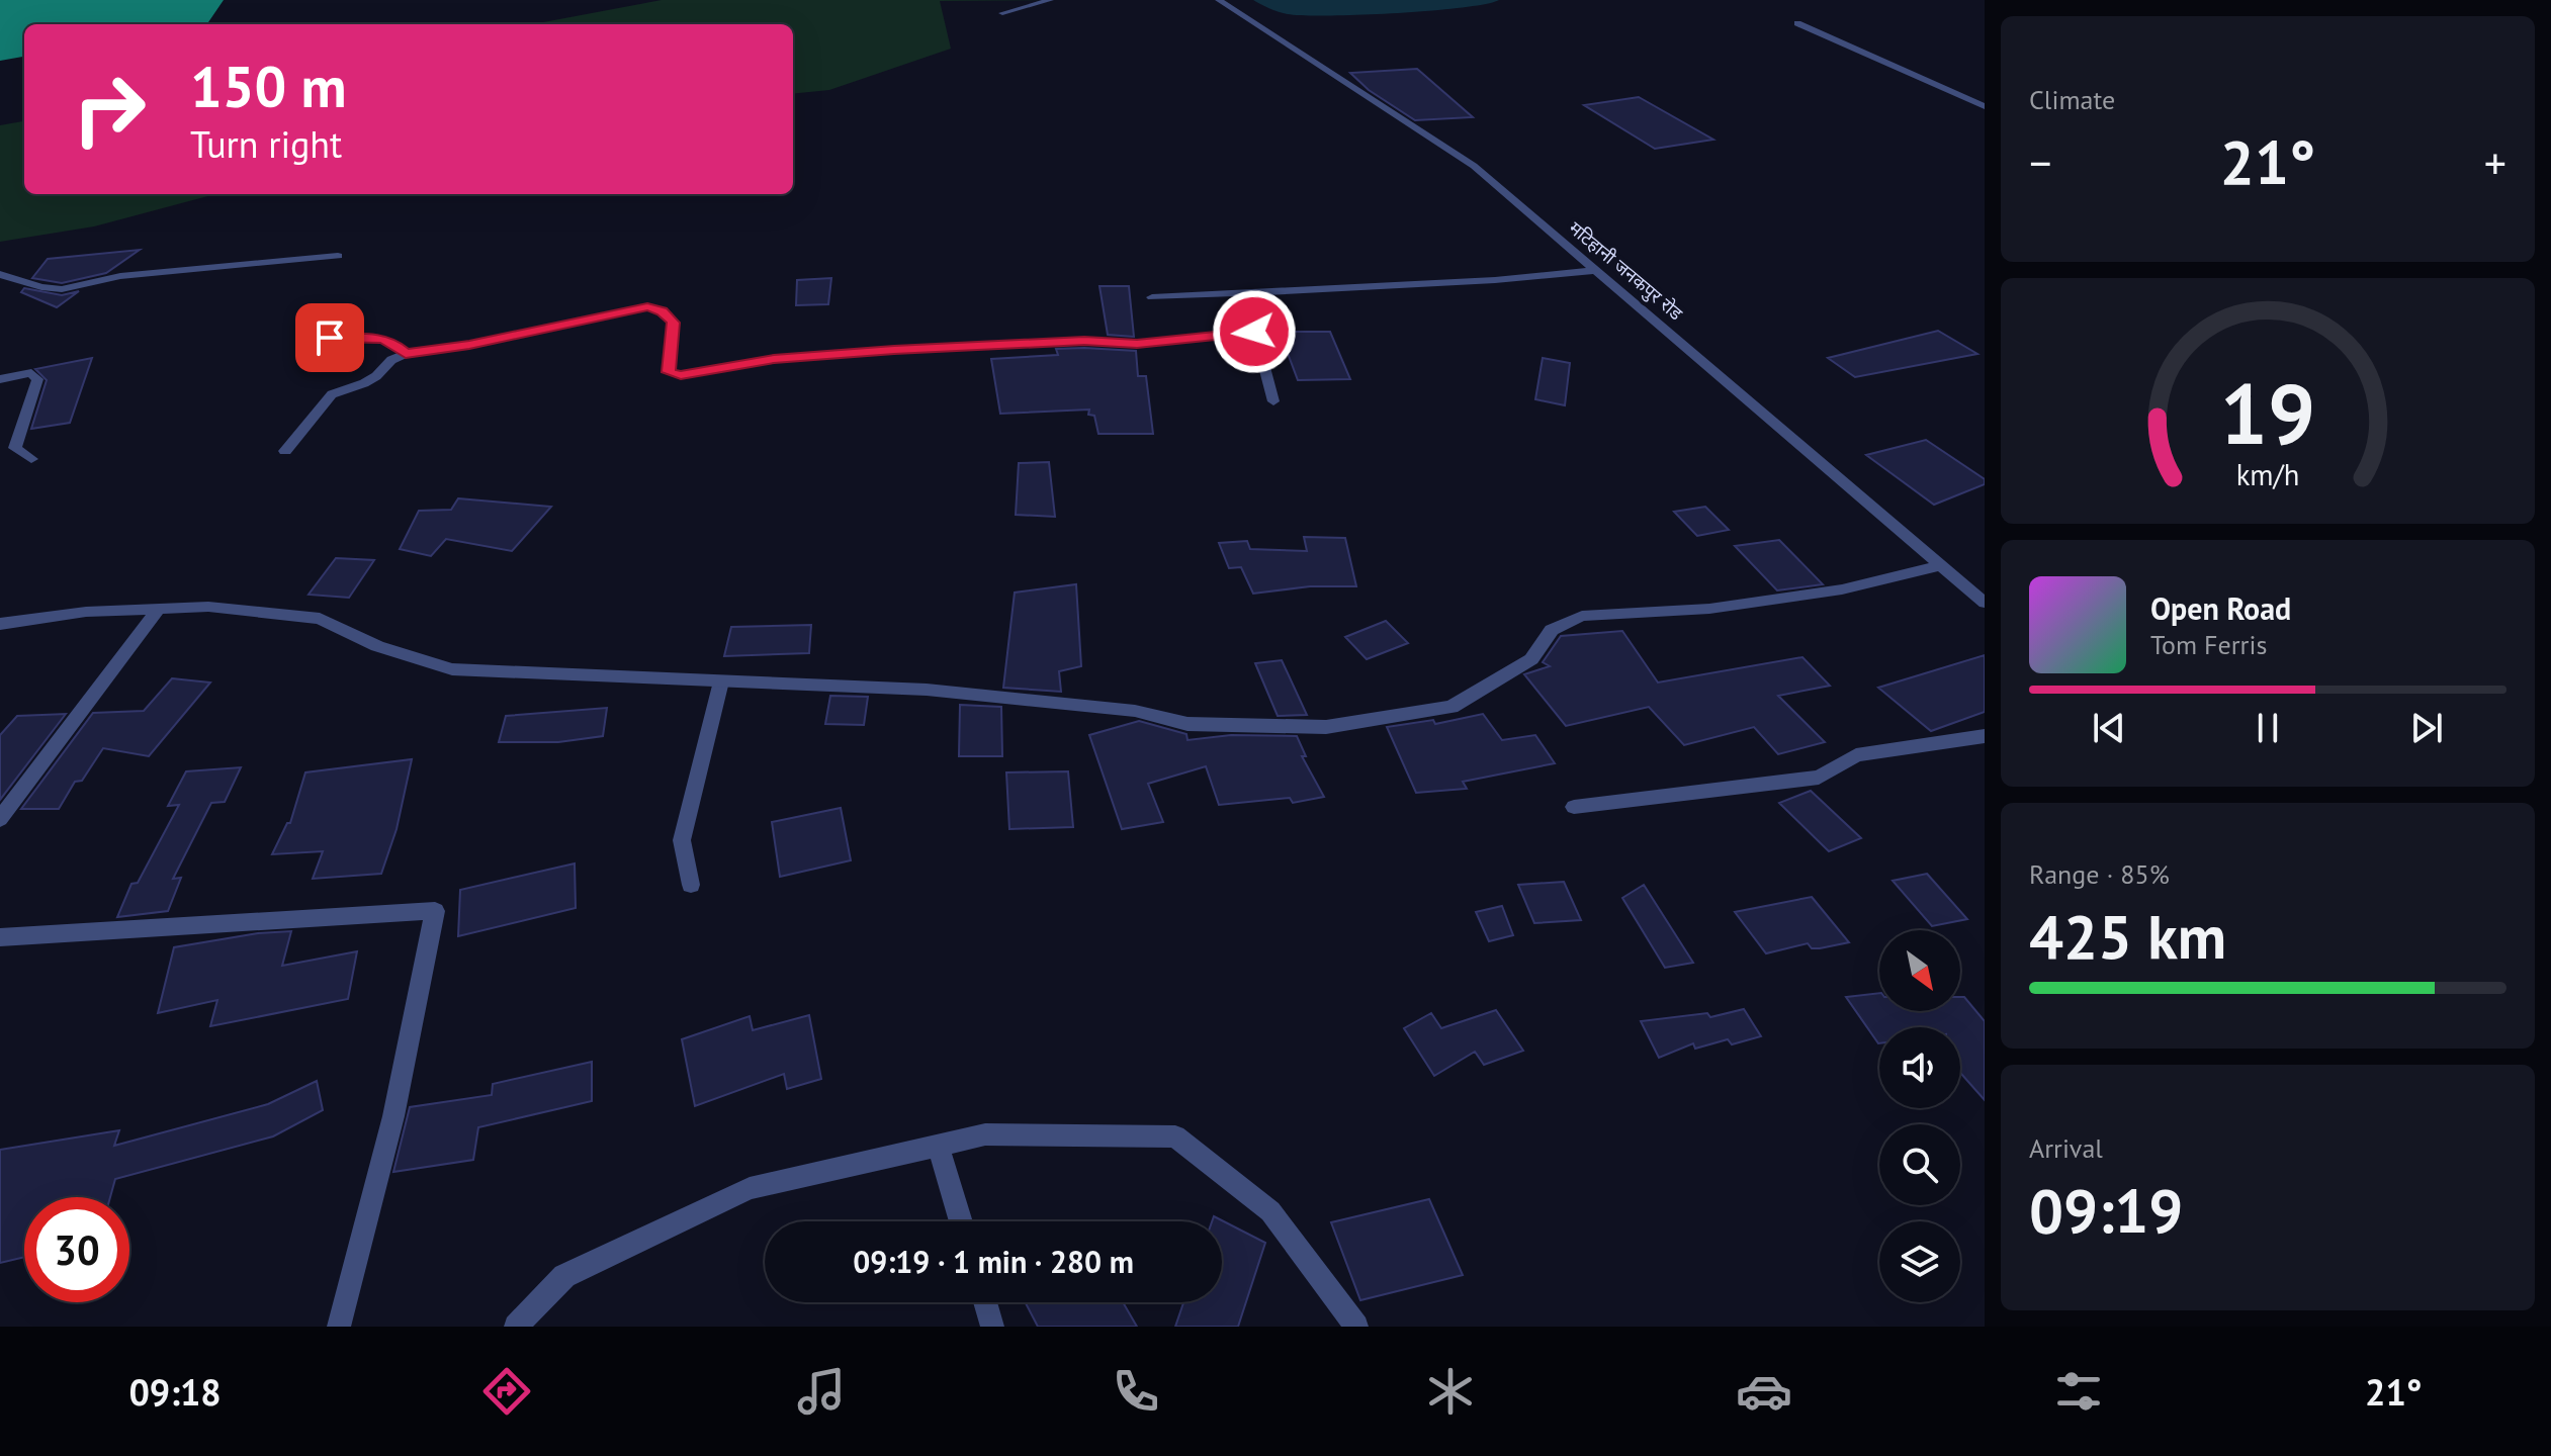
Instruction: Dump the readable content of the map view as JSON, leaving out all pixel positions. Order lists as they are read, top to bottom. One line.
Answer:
{"streets":{"street":["मटिहानी जनकपुर रोड"]},"north":"bottom right","page":{"tile":["Climate",["Range · 85%","425 km"],["Arrival","09:19"]],"turn":["150 m","Turn right"],"heat":["−","21°","+"],"song":["Open Road","Tom Ferris"],"limit":"30","trip":"09:19 · 1 min · 280 m","tabs":["09:18","21°"],"gauge":["19","km/h"]}}
